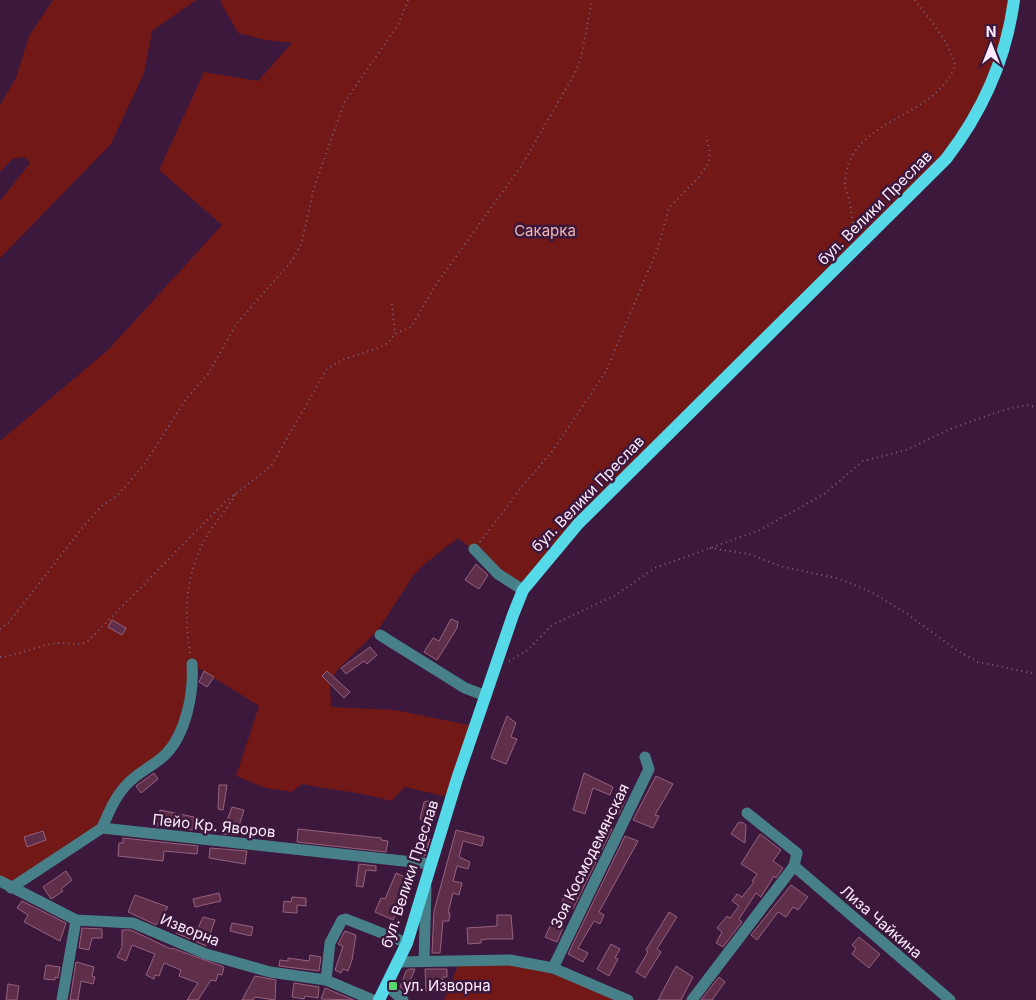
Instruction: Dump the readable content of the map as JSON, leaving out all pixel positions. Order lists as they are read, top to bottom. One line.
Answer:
{"streets":{"main road":["бул. Велики Преслав"],"street":["Пейо Кр. Яворов","Зоя Космодемянская","Лиза Чайкина","Изворна"]},"crossings":[["бул. Велики Преслав","Пейо Кр. Яворов"]],"parks":["Сакарка"],"places":{"transit":["ул. Изворна"]},"north":"top"}
